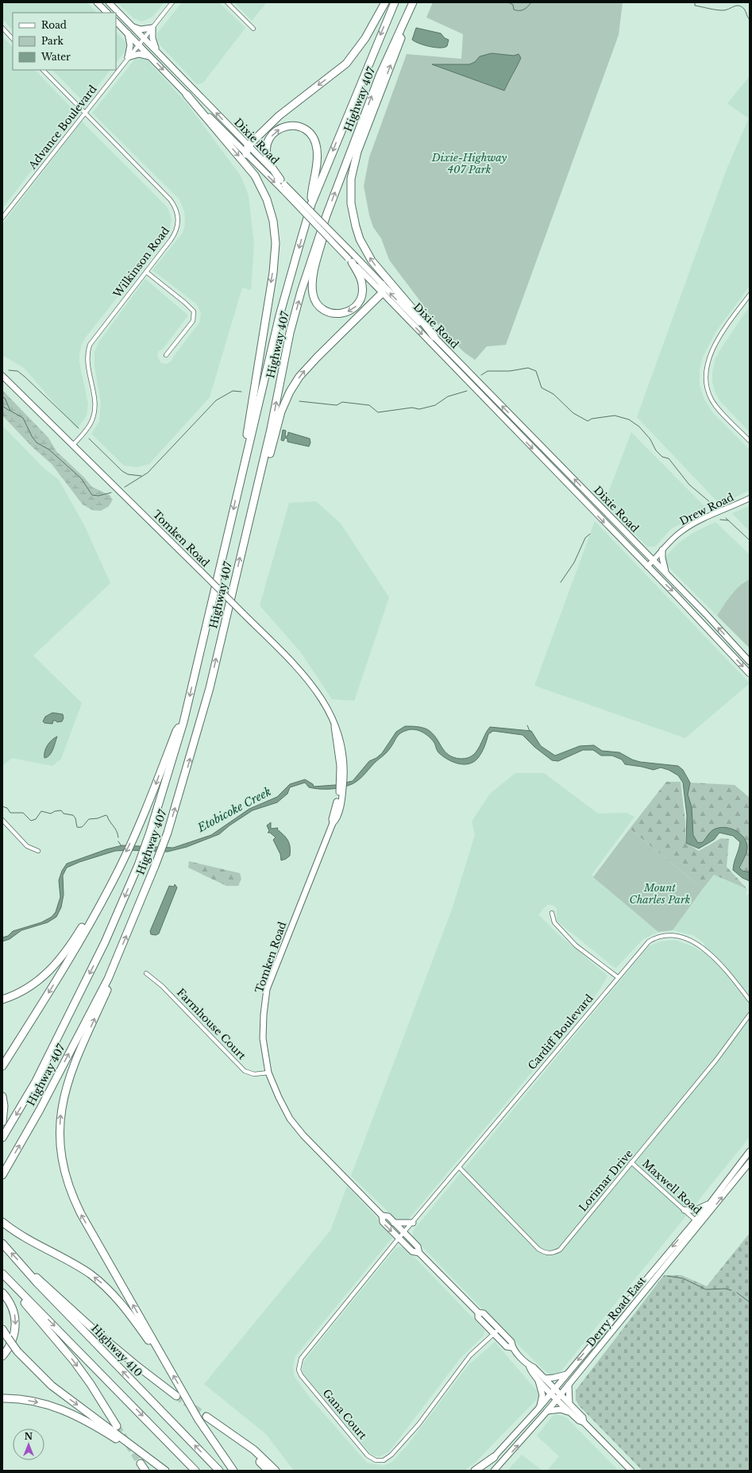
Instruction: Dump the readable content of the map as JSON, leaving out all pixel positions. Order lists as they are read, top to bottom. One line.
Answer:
{"streets":{"highway":["Highway 407","Highway 410"],"main road":["Dixie Road","Tomken Road","Derry Road East"],"street":["Advance Boulevard","Wilkinson Road","Drew Road","Farmhouse Court","Cardiff Boulevard","Lorimar Drive","Maxwell Road","Gana Court"]},"crossings":[["Advance Boulevard","Dixie Road"],["Advance Boulevard","Wilkinson Road"],["Dixie Road","Drew Road"],["Wilkinson Road","Tomken Road"],["Tomken Road","Farmhouse Court"],["Tomken Road","Cardiff Boulevard"],["Tomken Road","Derry Road East"],["Tomken Road","Gana Court"],["Cardiff Boulevard","Lorimar Drive"],["Cardiff Boulevard","Gana Court"],["Lorimar Drive","Maxwell Road"],["Maxwell Road","Derry Road East"]],"water":["Etobicoke Creek"],"parks":["Dixie-Highway 407 Park","Mount Charles Park"],"legend":["Road","Park","Water"],"north":"top"}
